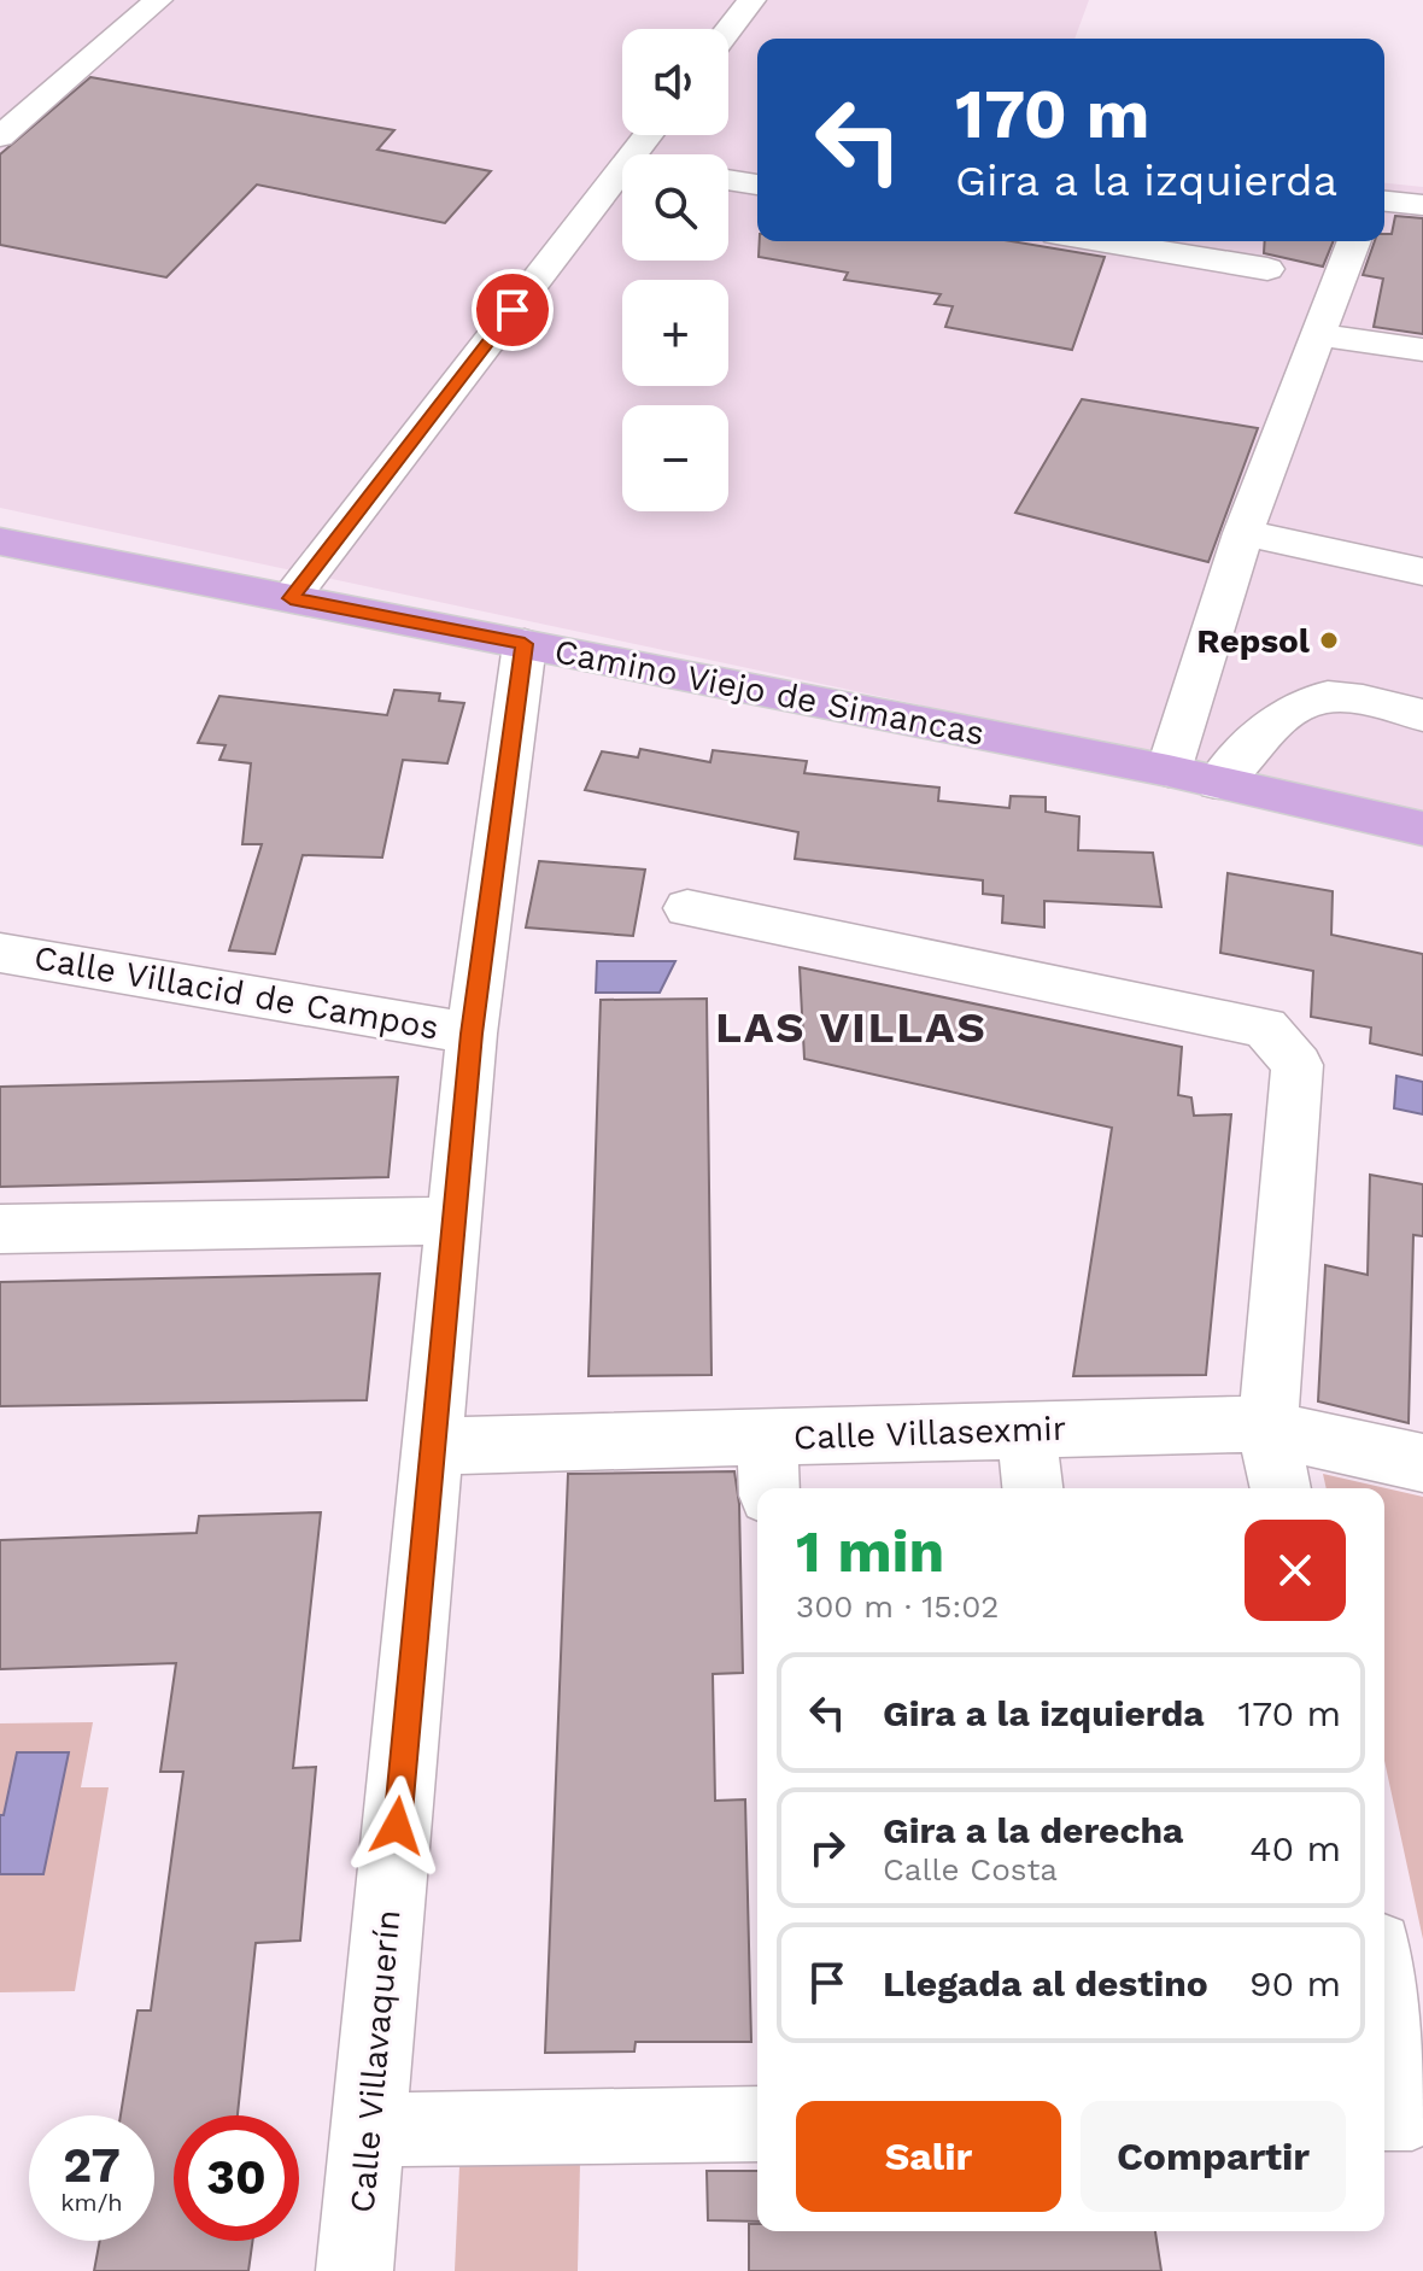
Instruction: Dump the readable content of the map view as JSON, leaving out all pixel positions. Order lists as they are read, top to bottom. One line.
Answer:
{"streets":{"main road":["Camino Viejo de Simancas"],"street":["Calle Villacid de Campos","Calle Villasexmir","Calle Villavaquerín"]},"crossings":[["Camino Viejo de Simancas","Calle Villavaquerín"],["Calle Villacid de Campos","Calle Villavaquerín"],["Calle Villasexmir","Calle Villavaquerín"]],"districts":["LAS VILLAS"],"places":["Repsol"],"page":{"map_buttons":["+","−"],"turn":["170 m","Gira a la izquierda"],"heading":["1 min","300 m · 15:02"],"list":[{"name":"Gira a la izquierda","value":"170 m"},{"name":"Gira a la derecha","note":"Calle Costa","value":"40 m"},{"name":"Llegada al destino","value":"90 m"}],"buttons":["Salir","Compartir"],"speed":"27 km/h","limit":"30"}}
